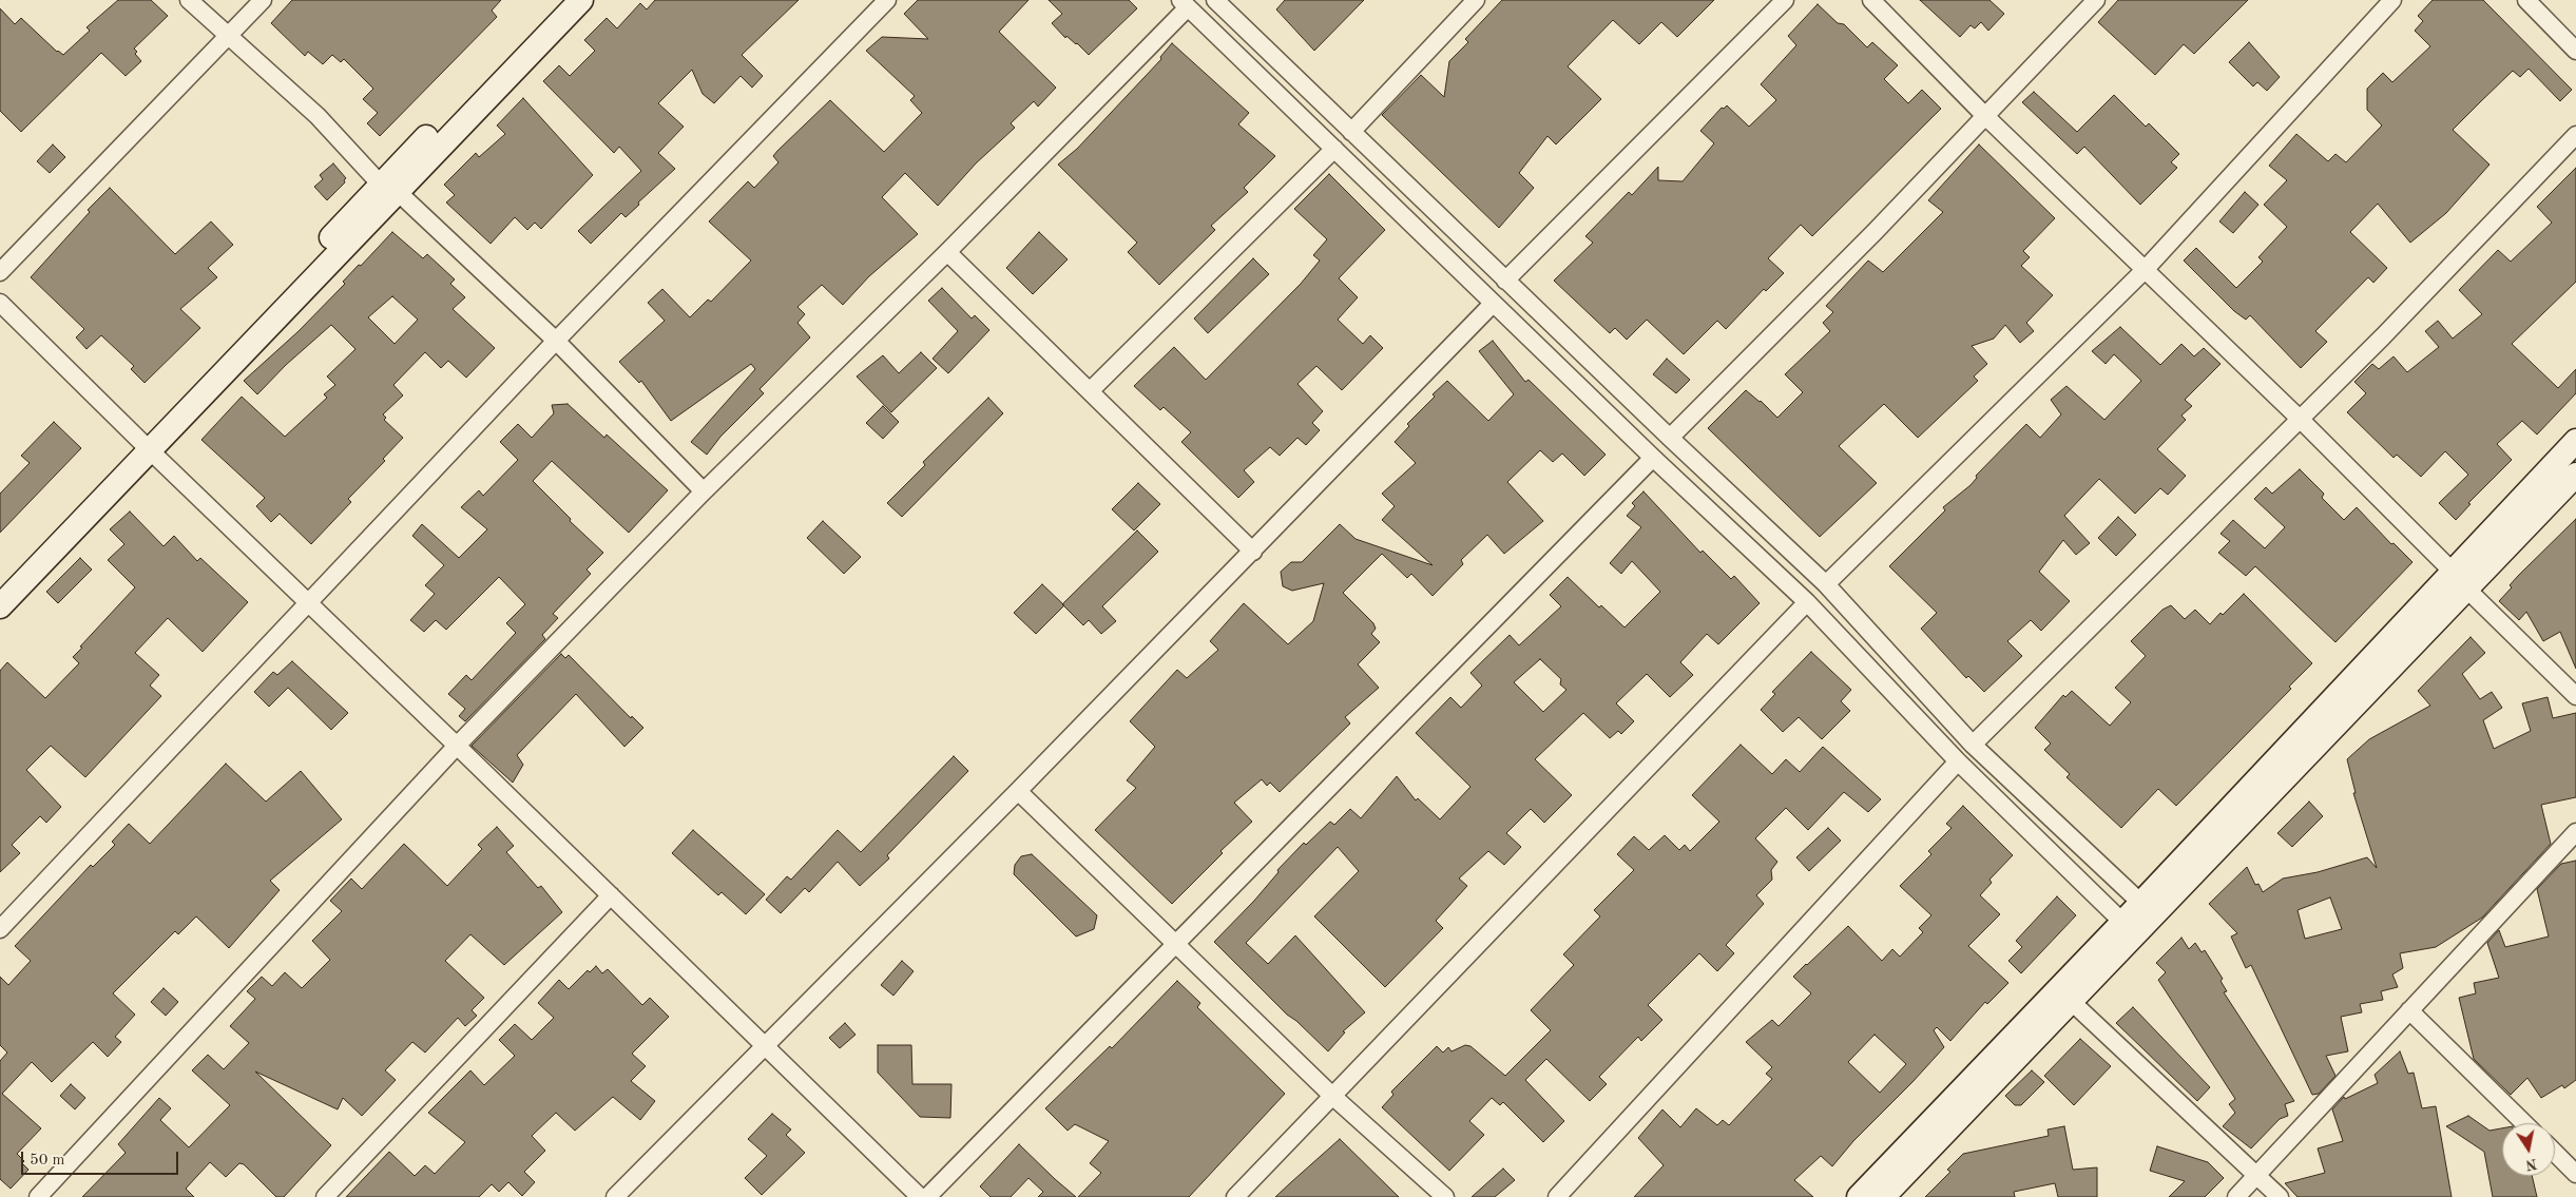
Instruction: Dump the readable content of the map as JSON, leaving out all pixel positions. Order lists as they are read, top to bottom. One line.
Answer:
{"scale_bar":"50 m","north":"bottom"}
